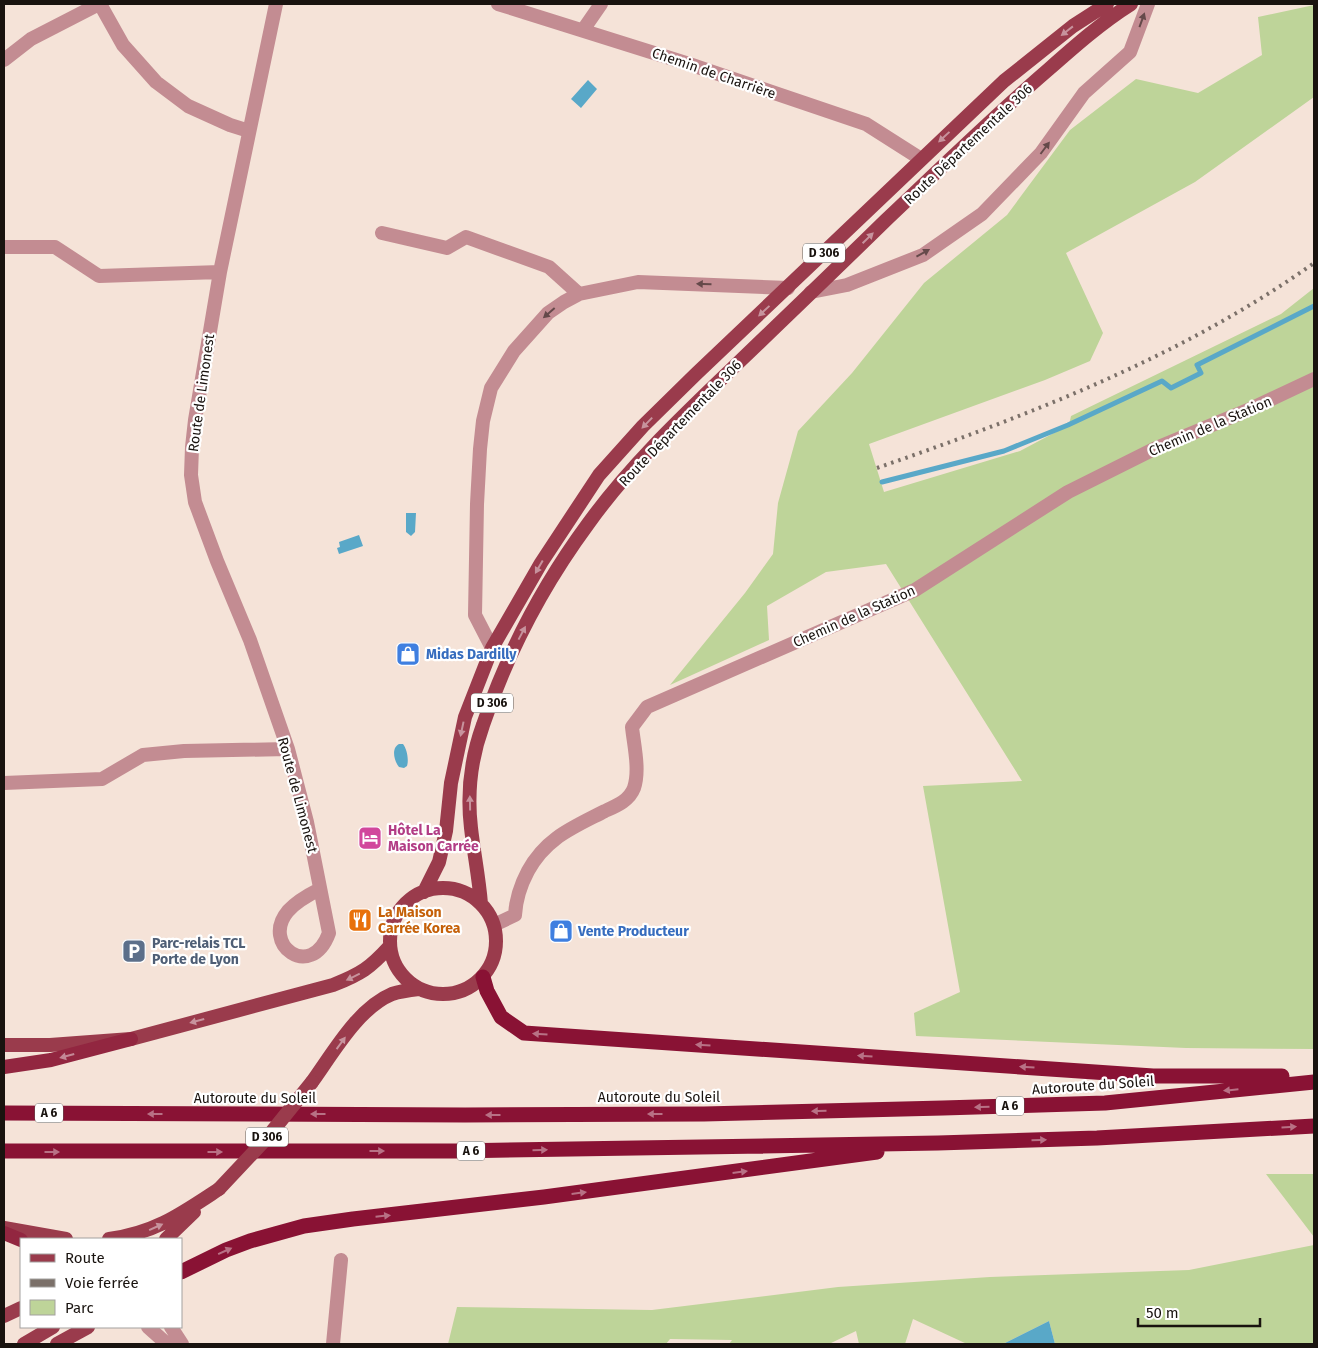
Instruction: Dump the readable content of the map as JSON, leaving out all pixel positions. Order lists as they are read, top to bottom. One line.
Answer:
{"streets":{"highway":["Autoroute du Soleil","A 6"],"main road":["Route Départementale 306","D 306"],"street":["Chemin de Charrière","Route de Limonest","Chemin de la Station"]},"crossings":[["Chemin de Charrière","Route Départementale 306"],["Route Départementale 306","D 306"],["Route Départementale 306","Chemin de la Station"],["D 306","Chemin de la Station"]],"places":{"shop":["Midas Dardilly","Vente Producteur"],"hotel":["Hôtel La Maison Carrée"],"restaurant":["La Maison Carrée Korea"],"parking":["Parc-relais TCL Porte de Lyon"]},"legend":["Route","Voie ferrée","Parc"],"scale_bar":"50 m"}
